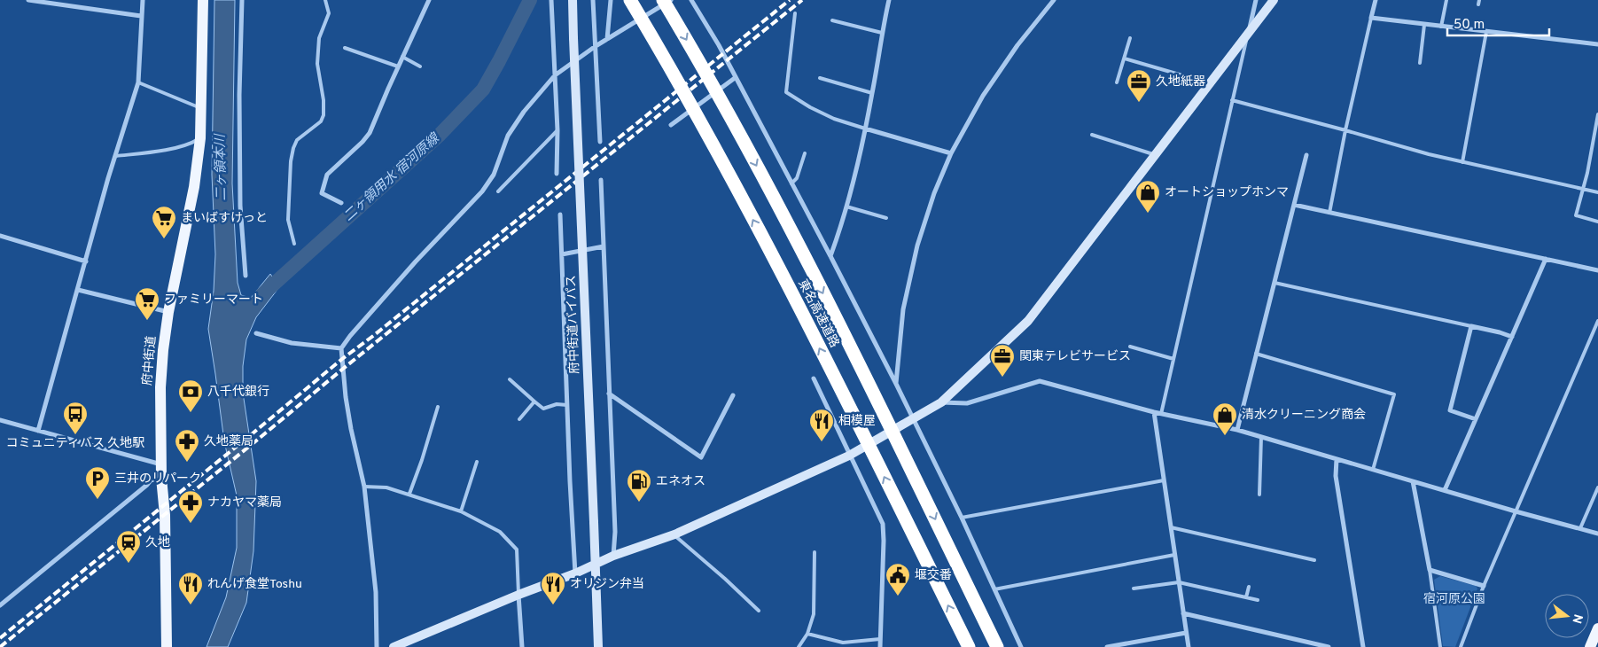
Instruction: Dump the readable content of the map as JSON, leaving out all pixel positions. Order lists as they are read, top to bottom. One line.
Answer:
{"streets":{"highway":["東名高速道路"],"main road":["府中街道"],"street":["府中街道バイパス"]},"water":["二ヶ領本川","二ヶ領用水 宿河原線"],"parks":["宿河原公園"],"places":{"office":["久地紙器","関東テレビサービス"],"shop":["オートショップホンマ","清水クリーニング商会"],"supermarket":["まいばすけっと","ファミリーマート"],"bank":["八千代銀行"],"bus stop":["コミュニティバス 久地駅"],"restaurant":["相模屋","れんげ食堂Toshu","オリジン弁当"],"pharmacy":["久地薬局","ナカヤマ薬局"],"parking":["三井のリパーク"],"fuel station":["エネオス"],"station":["久地"],"public building":["堰交番"]},"scale_bar":"50 m","north":"right"}
